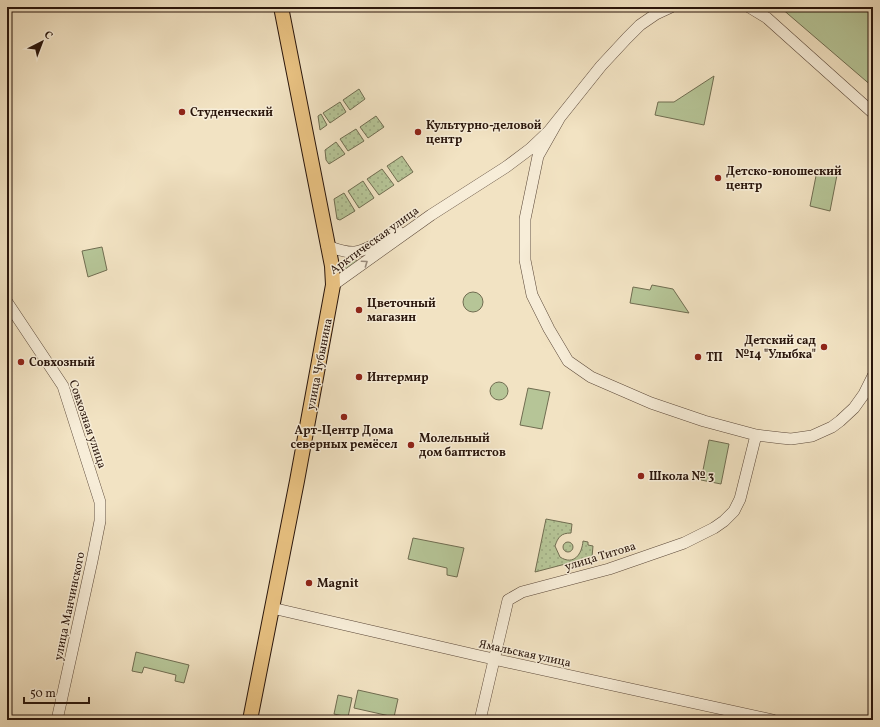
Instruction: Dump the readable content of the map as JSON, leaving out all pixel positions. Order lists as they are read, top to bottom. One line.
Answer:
{"streets":{"main road":["улица Чубынина"],"street":["Арктическая улица","Совхозная улица","улица Титова","улица Манчинского","Ямальская улица"]},"crossings":[["Арктическая улица","улица Чубынина"],["улица Чубынина","Ямальская улица"],["Совхозная улица","улица Манчинского"],["улица Титова","Ямальская улица"]],"places":["Студенческий","Культурно-деловой центр","Детско-юношеский центр","Цветочный магазин","Детский сад №14 \"Улыбка\"","ТП","Совхозный","Интермир","Арт-Центр Дома северных ремёсел","Молельный дом баптистов","Школа № 3","Magnit"],"scale_bar":"50 m","north":"top right"}
